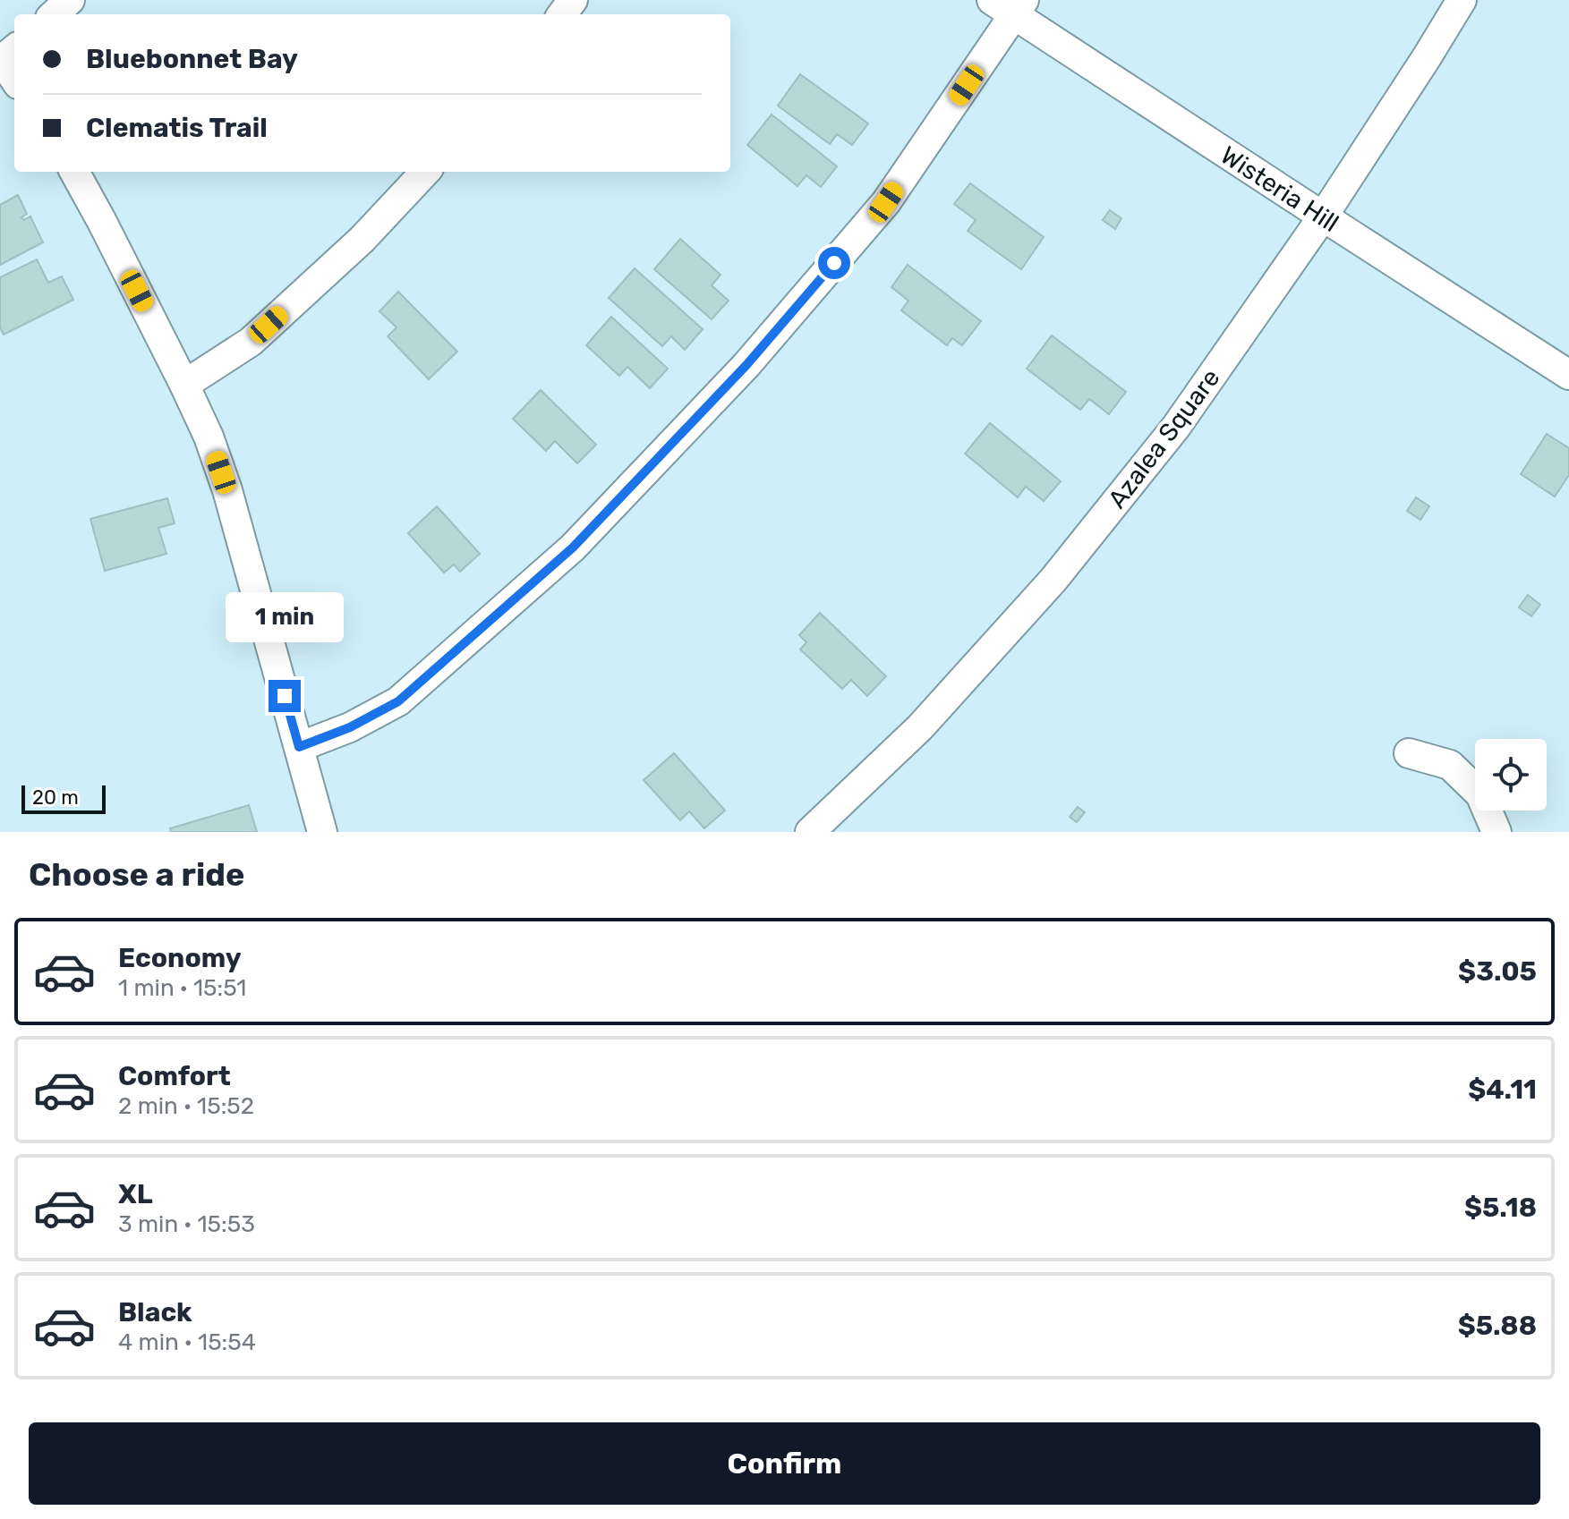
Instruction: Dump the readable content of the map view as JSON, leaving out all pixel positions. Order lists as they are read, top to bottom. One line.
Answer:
{"streets":{"street":["Wisteria Hill","Azalea Square"]},"crossings":[["Wisteria Hill","Azalea Square"]],"scale_bar":"20 m","page":{"banner":["Bluebonnet Bay","Clematis Trail"],"bubble":"1 min","scale":"20 m","heading":"Choose a ride","list":[{"name":"Economy","note":"1 min · 15:51","value":"$3.05"},{"name":"Comfort","note":"2 min · 15:52","value":"$4.11"},{"name":"XL","note":"3 min · 15:53","value":"$5.18"},{"name":"Black","note":"4 min · 15:54","value":"$5.88"}],"buttons":"Confirm"}}
